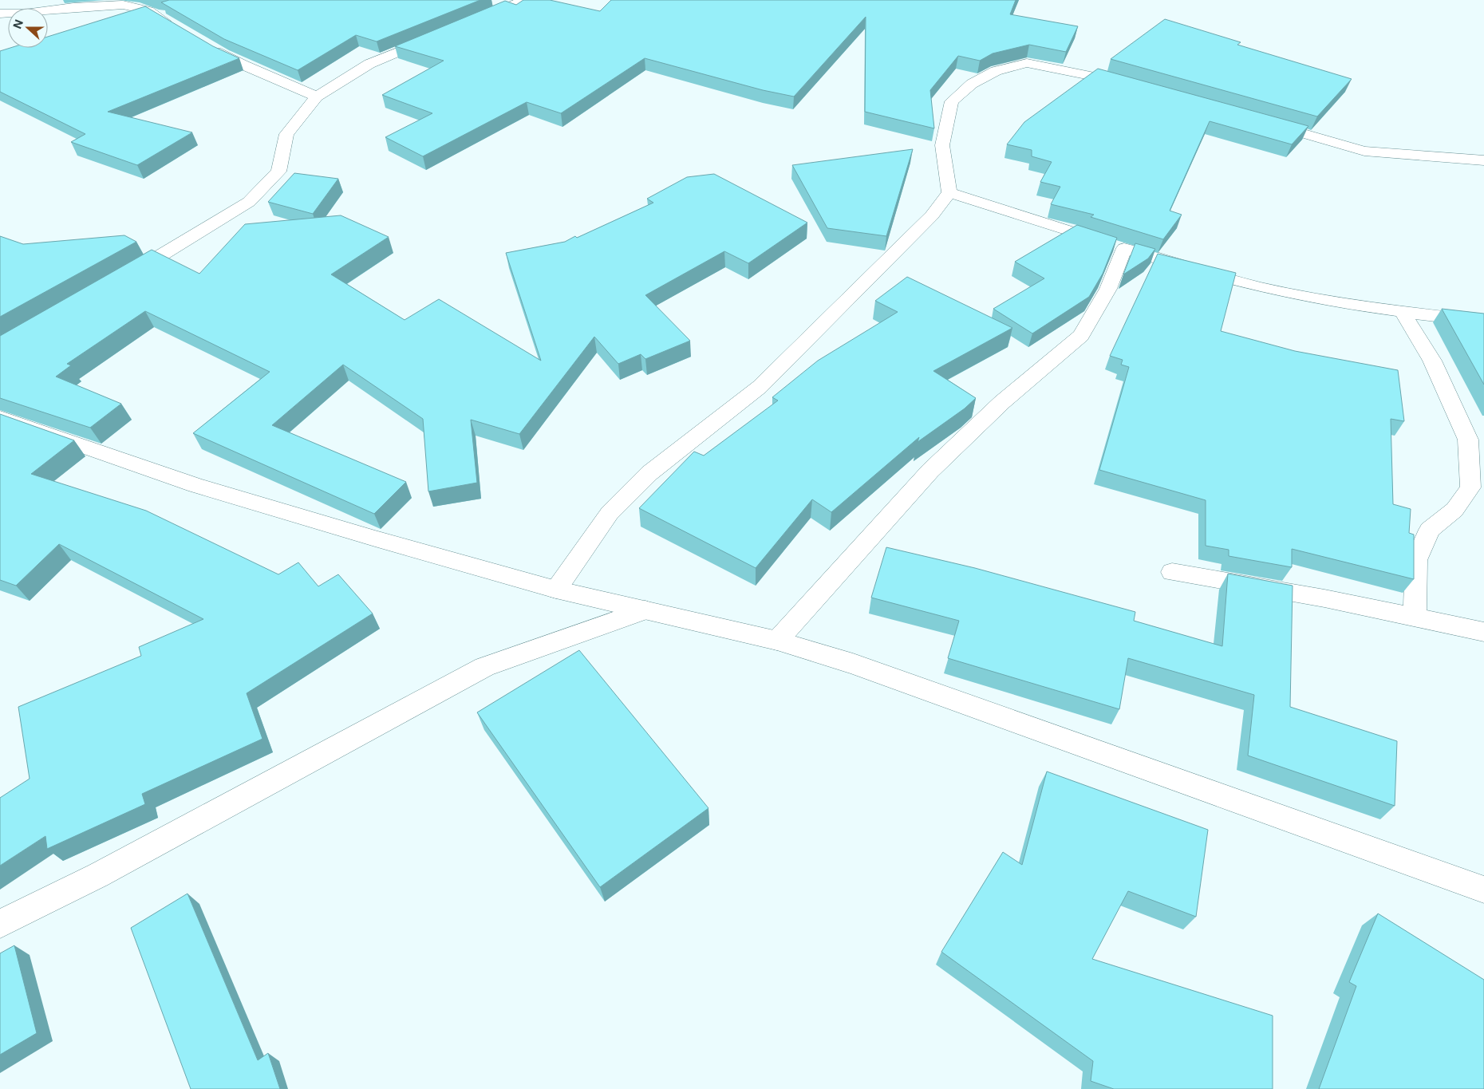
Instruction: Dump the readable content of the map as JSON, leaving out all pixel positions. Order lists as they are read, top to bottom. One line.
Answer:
{"north":"left"}
